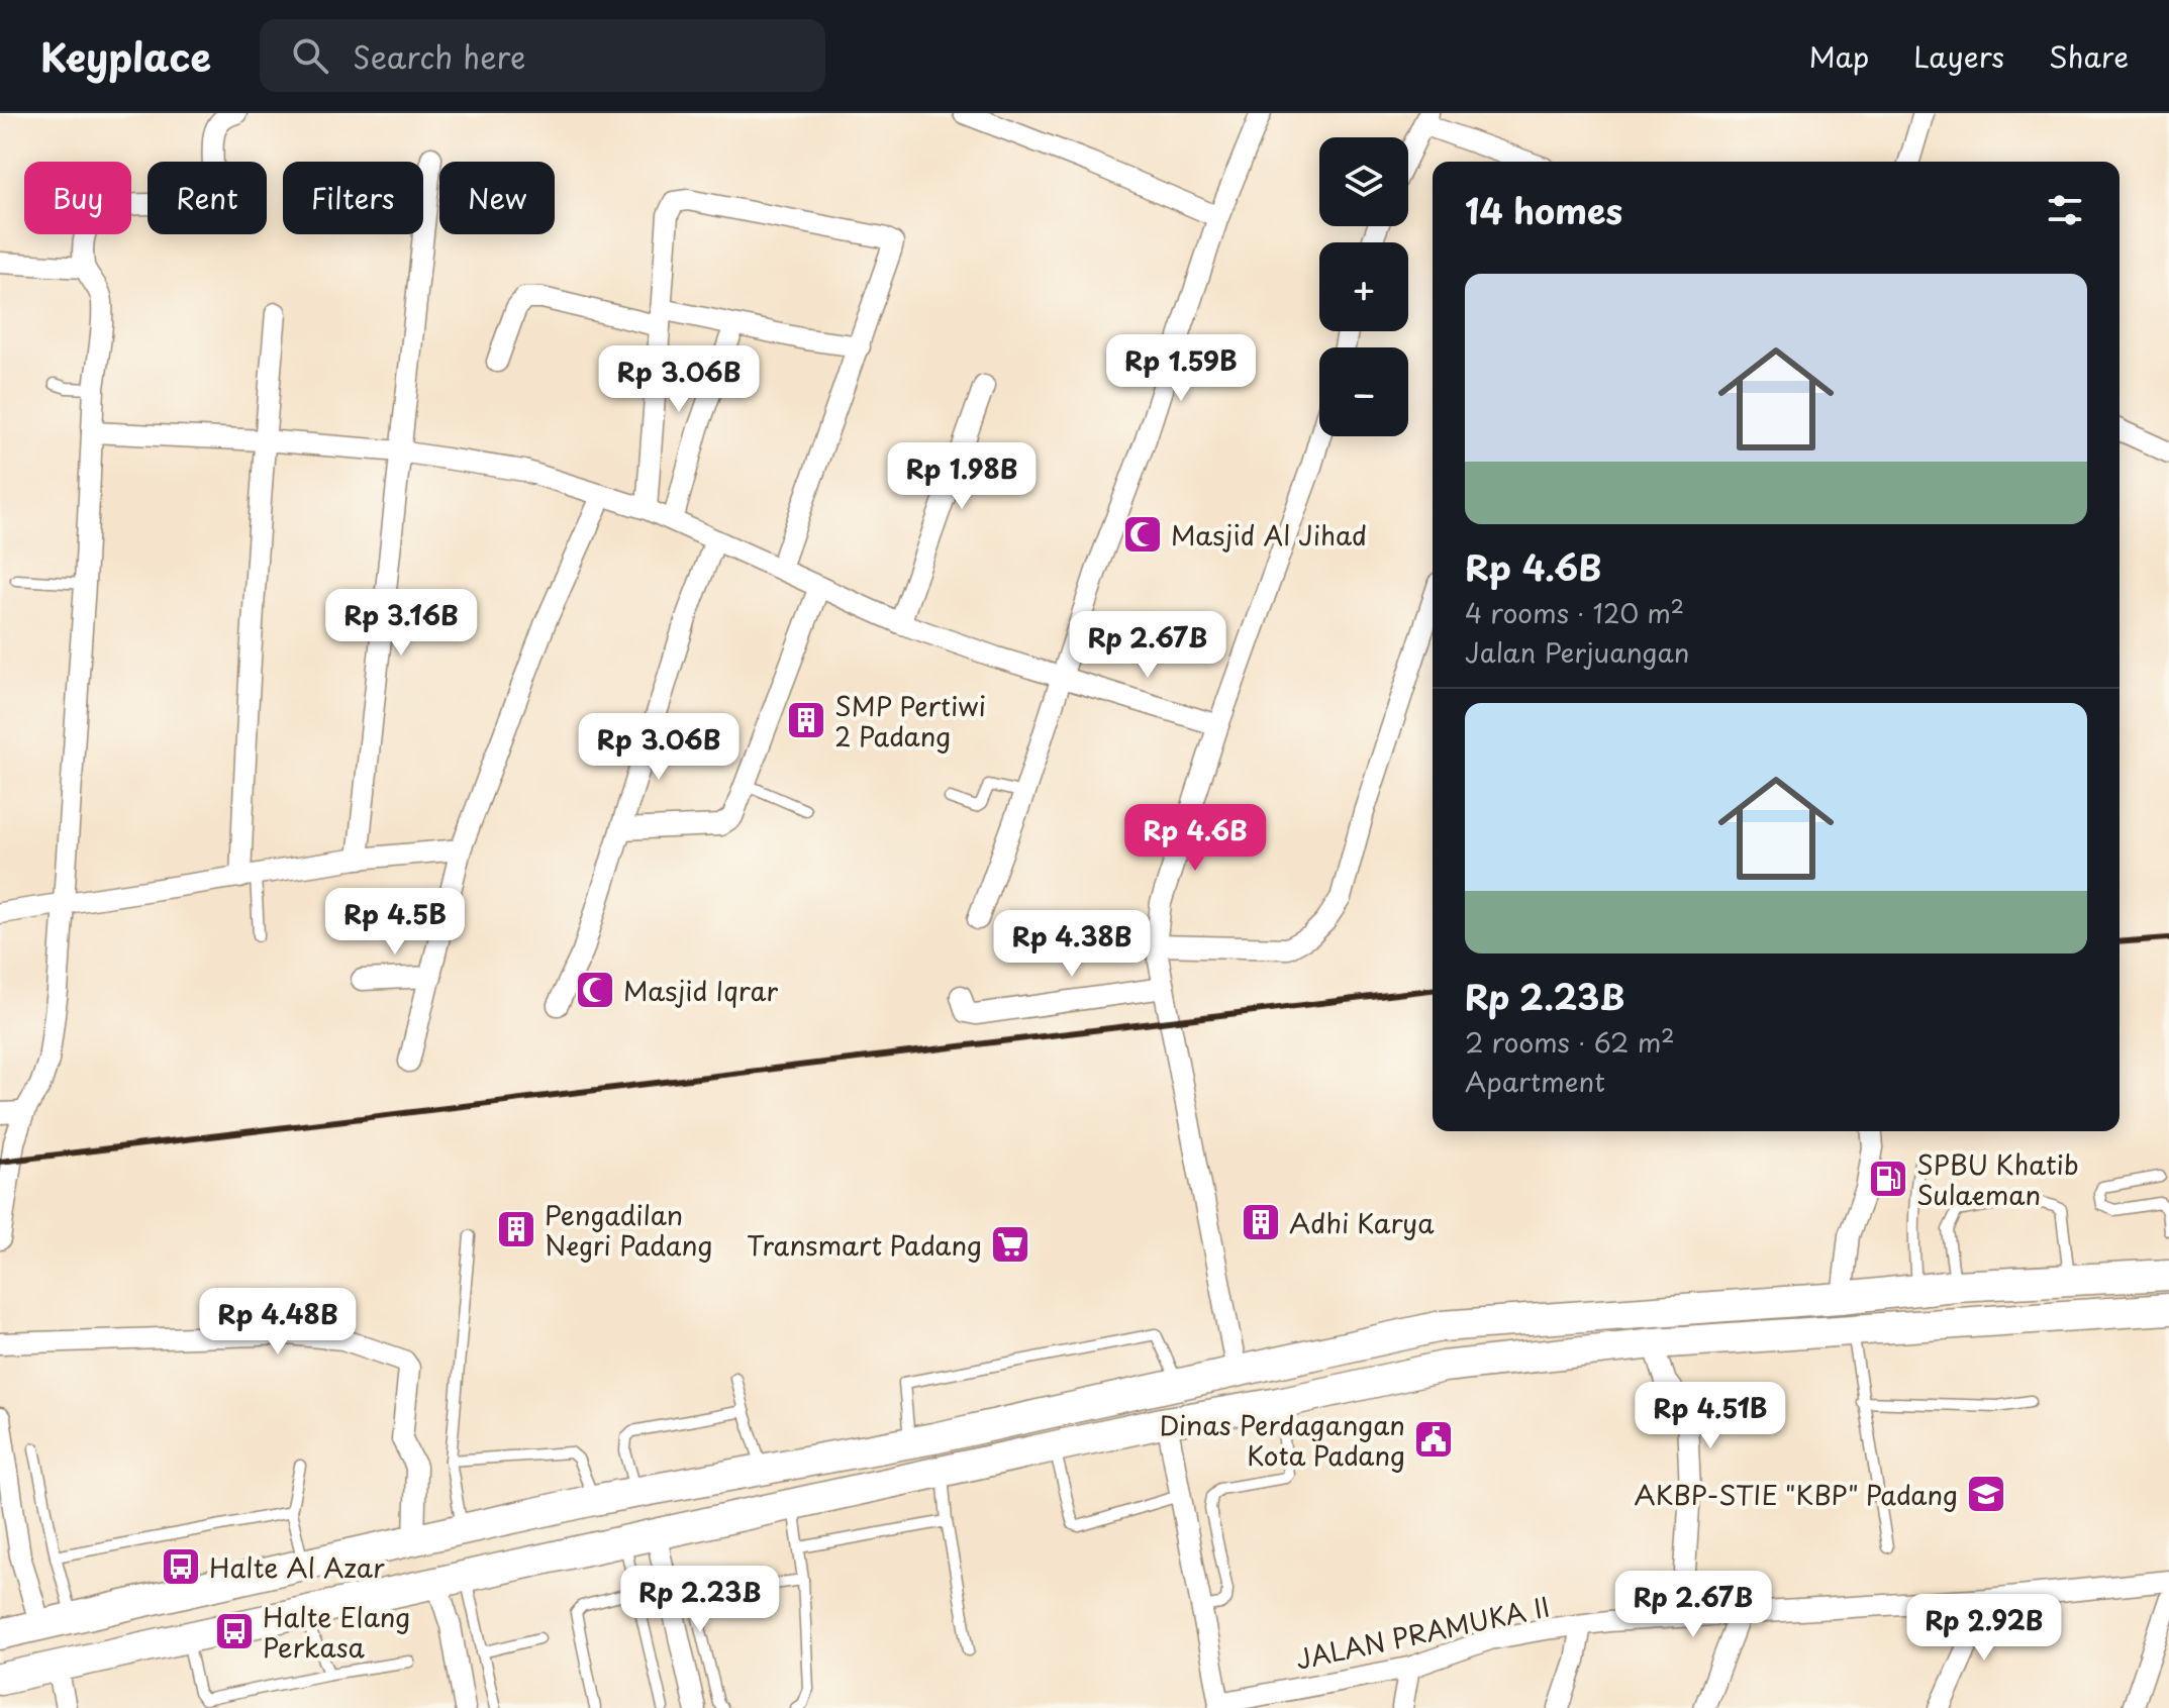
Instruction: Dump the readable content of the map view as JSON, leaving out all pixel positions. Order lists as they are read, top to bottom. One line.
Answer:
{"streets":{"street":["JALAN PRAMUKA II"]},"places":{"mosque":["Masjid Al Jihad","Masjid Iqrar"],"building":["SMP Pertiwi 2 Padang","Adhi Karya","Pengadilan Negri Padang"],"fuel station":["SPBU Khatib Sulaeman"],"supermarket":["Transmart Padang"],"public building":["Dinas Perdagangan Kota Padang"],"school or university":["AKBP-STIE \"KBP\" Padang"],"bus stop":["Halte Al Azar","Halte Elang Perkasa"]},"page":{"header":"Keyplace","search":"Search here","nav":["Map","Layers","Share"],"map_buttons":["+","−"],"chip":["Buy","Rent","Filters","New"],"heading":"14 homes","list":[{"name":"Rp 4.6B","note":"4 rooms · 120 m² · Jalan Perjuangan"},{"name":"Rp 2.23B","note":"2 rooms · 62 m² · Apartment"}],"price":["Rp 1.59B","Rp 3.06B","Rp 1.98B","Rp 3.16B","Rp 2.67B","Rp 3.06B","Rp 4.6B","Rp 4.5B","Rp 4.38B","Rp 4.48B","Rp 4.51B","Rp 2.23B","Rp 2.67B","Rp 2.92B"]}}
